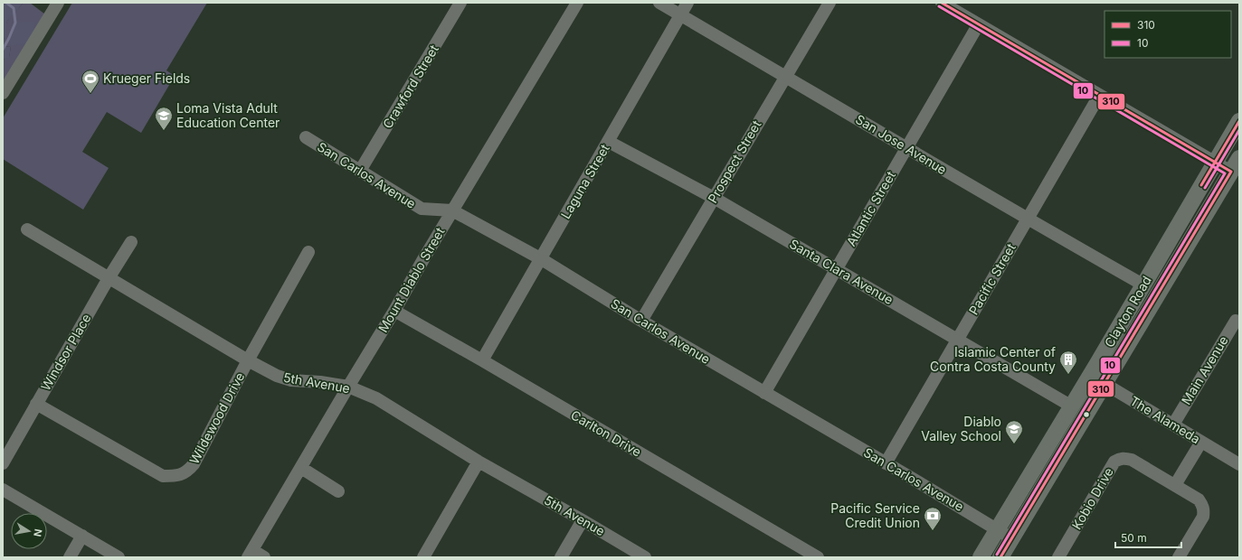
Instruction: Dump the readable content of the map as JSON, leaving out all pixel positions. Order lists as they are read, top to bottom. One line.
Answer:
{"streets":{"main road":["Clayton Road"],"street":["Crawford Street","San Jose Avenue","Prospect Street","San Carlos Avenue","Laguna Street","Atlantic Street","Santa Clara Avenue","Pacific Street","Mount Diablo Street","Windsor Place","Main Avenue","5th Avenue","Wildewood Drive","The Alameda","Carlton Drive","Kobio Drive"]},"crossings":[["Crawford Street","San Carlos Avenue"],["San Jose Avenue","Prospect Street"],["San Jose Avenue","Laguna Street"],["San Jose Avenue","Atlantic Street"],["San Jose Avenue","Pacific Street"],["San Jose Avenue","Clayton Road"],["Prospect Street","San Carlos Avenue"],["Prospect Street","Santa Clara Avenue"],["San Carlos Avenue","Laguna Street"],["San Carlos Avenue","Atlantic Street"],["San Carlos Avenue","Pacific Street"],["San Carlos Avenue","Mount Diablo Street"],["San Carlos Avenue","Clayton Road"],["Laguna Street","Santa Clara Avenue"],["Laguna Street","Carlton Drive"],["Atlantic Street","Santa Clara Avenue"],["Santa Clara Avenue","Pacific Street"],["Santa Clara Avenue","Clayton Road"],["Mount Diablo Street","5th Avenue"],["Mount Diablo Street","Carlton Drive"],["Clayton Road","The Alameda"],["Windsor Place","5th Avenue"],["Windsor Place","Wildewood Drive"],["Main Avenue","The Alameda"],["5th Avenue","Wildewood Drive"]],"places":{"sports":["Krueger Fields"],"school or university":["Loma Vista Adult Education Center","Diablo Valley School"],"building":["Islamic Center of Contra Costa County"],"bank":["Pacific Service Credit Union"]},"lines":["transit line 310","transit line 10"],"legend":["310","10"],"scale_bar":"50 m","north":"right"}
